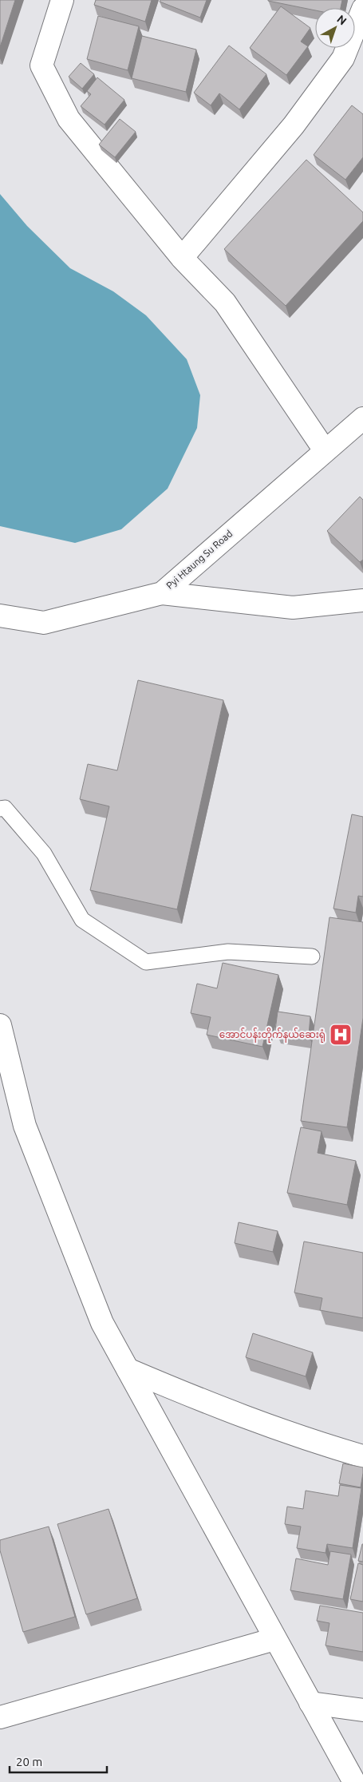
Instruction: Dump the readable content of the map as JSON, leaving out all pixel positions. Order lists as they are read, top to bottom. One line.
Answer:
{"streets":{"main road":["Pyi Htaung Su Road"]},"places":{"hospital":["အောင်ပန်းတိုက်နယ်ဆေးရုံ"]},"scale_bar":"20 m","north":"top right"}
